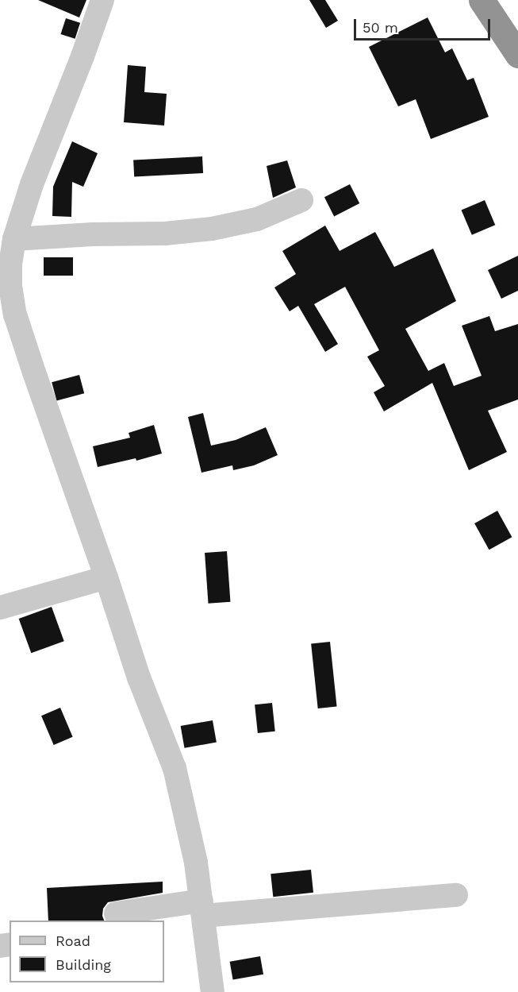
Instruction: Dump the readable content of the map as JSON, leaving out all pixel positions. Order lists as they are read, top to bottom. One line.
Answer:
{"legend":["Road","Building"],"scale_bar":"50 m"}
